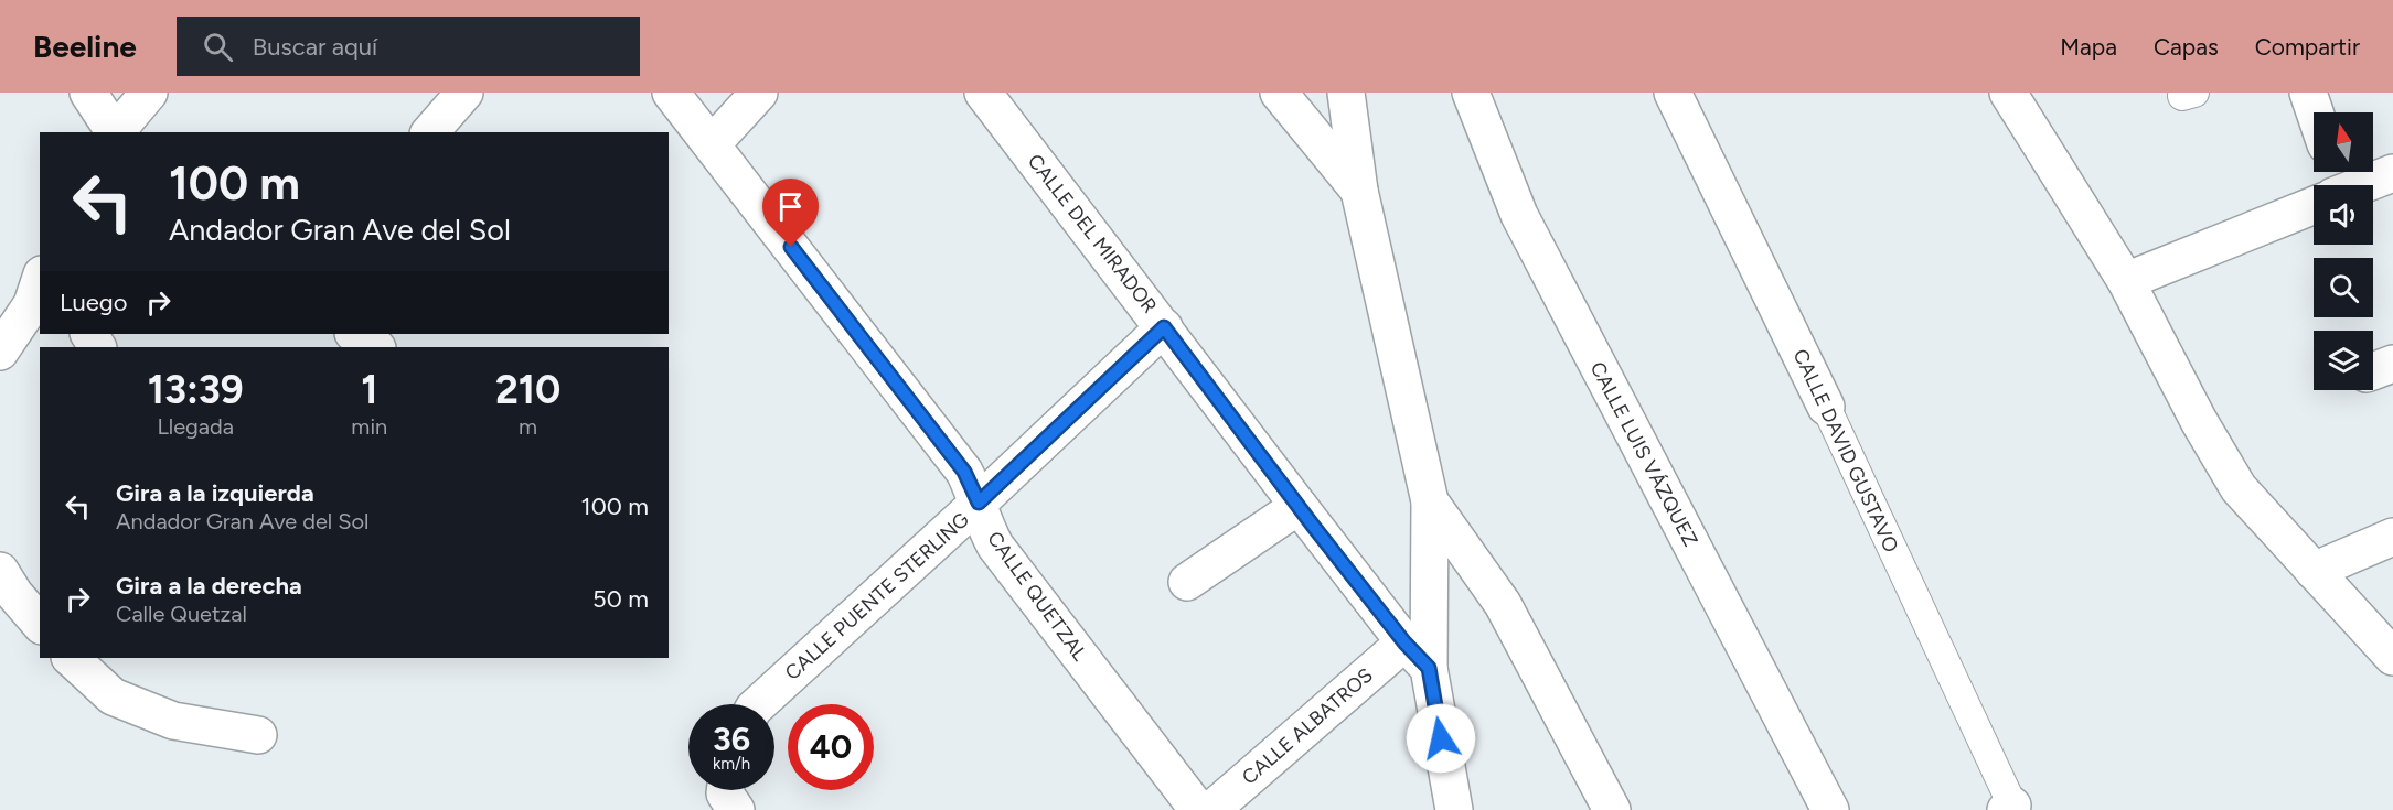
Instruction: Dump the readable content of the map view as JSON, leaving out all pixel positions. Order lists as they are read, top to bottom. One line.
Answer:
{"streets":{"street":["CALLE DEL MIRADOR","CALLE DAVID GUSTAVO","CALLE LUIS VÁZQUEZ","CALLE PUENTE STERLING","CALLE QUETZAL","CALLE ALBATROS"]},"crossings":[["CALLE DEL MIRADOR","CALLE PUENTE STERLING"],["CALLE DEL MIRADOR","CALLE ALBATROS"],["CALLE PUENTE STERLING","CALLE QUETZAL"]],"north":"top","page":{"header":"Beeline","search":"Buscar aquí","nav":["Mapa","Capas","Compartir"],"turn":["100 m","Andador Gran Ave del Sol"],"then":"Luego","eta":["13:39","Llegada","1","min","210","m"],"list":[{"name":"Gira a la izquierda","note":"Andador Gran Ave del Sol","value":"100 m"},{"name":"Gira a la derecha","note":"Calle Quetzal","value":"50 m"}],"speed":"36 km/h","limit":"40"}}
